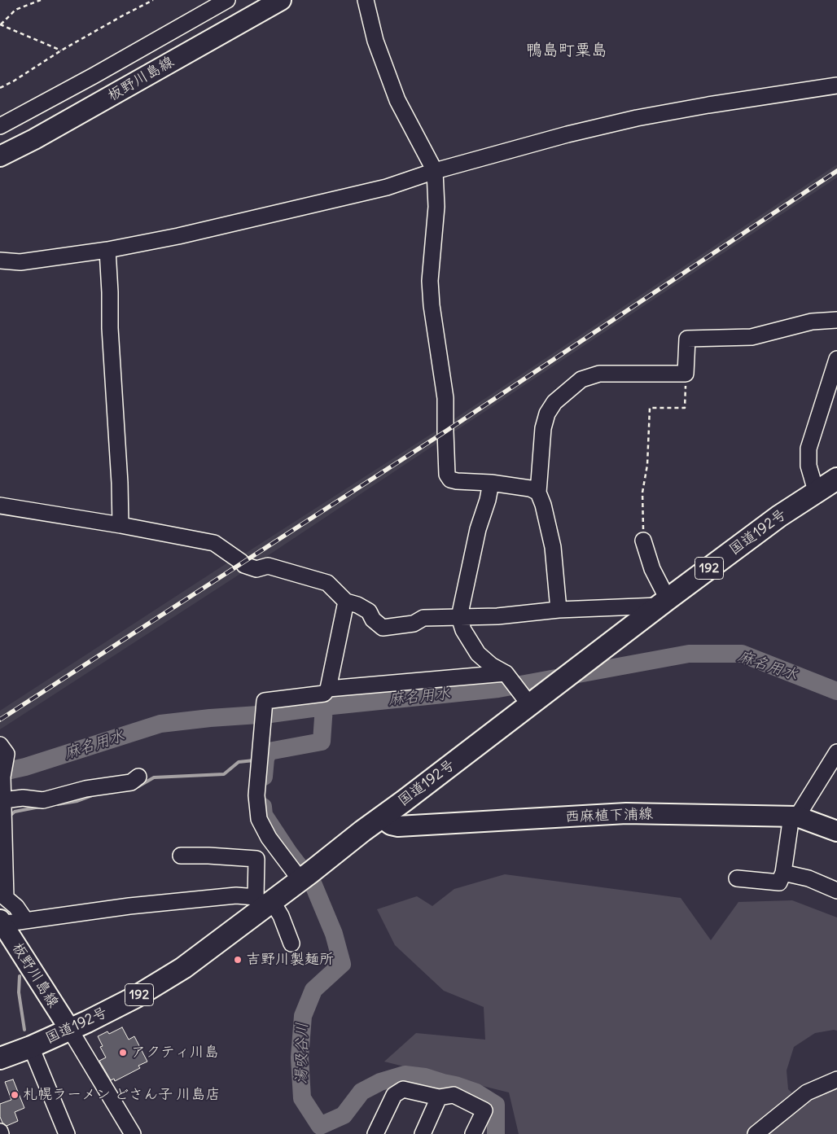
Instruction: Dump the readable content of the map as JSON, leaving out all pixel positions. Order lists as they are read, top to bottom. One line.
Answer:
{"streets":{"highway":["国道192号","192"],"main road":["板野川島線","西麻植下浦線"]},"crossings":[["板野川島線","国道192号"],["国道192号","西麻植下浦線"]],"districts":["鴨島町粟島"],"water":["麻名用水","湯吸谷川"],"places":["吉野川製麺所","アクティ川島","札幌ラーメン どさん子 川島店"]}
